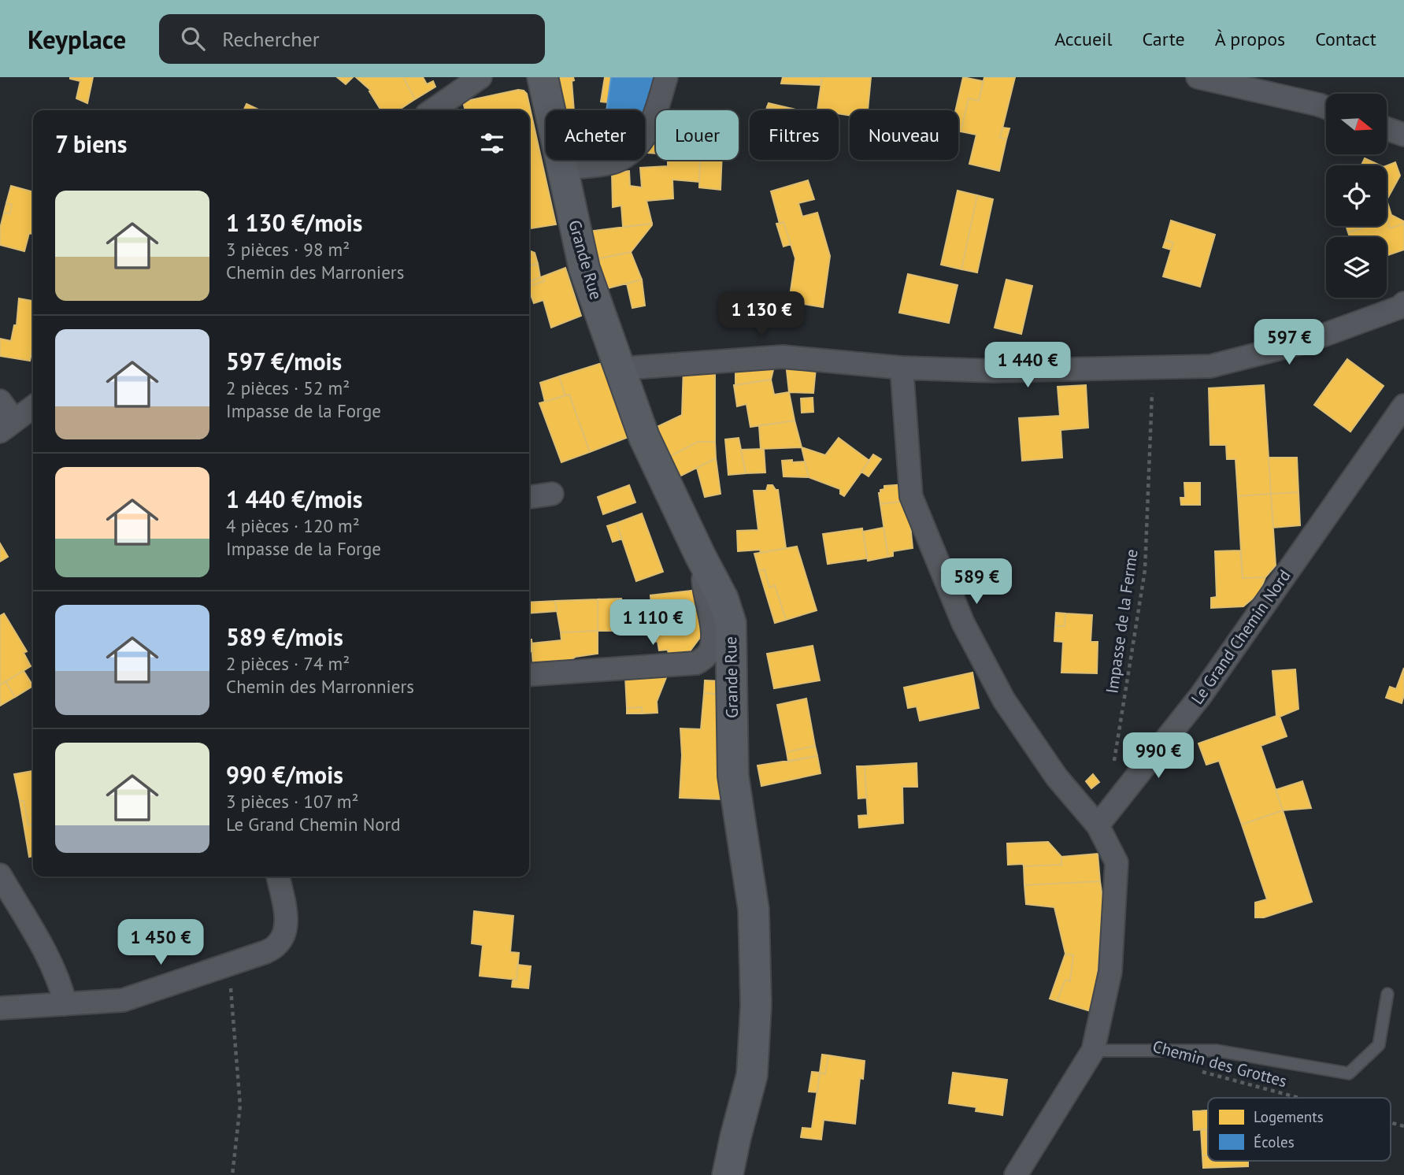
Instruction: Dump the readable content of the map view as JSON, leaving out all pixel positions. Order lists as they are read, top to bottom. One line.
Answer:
{"streets":{"street":["Grande Rue","Le Grand Chemin Nord"],"path":["Impasse de la Ferme","Chemin des Grottes"]},"legend":["Logements","Écoles"],"north":"right","page":{"header":"Keyplace","search":"Rechercher","nav":["Accueil","Carte","À propos","Contact"],"chip":["Acheter","Louer","Filtres","Nouveau"],"heading":"7 biens","list":[{"name":"1 130 €/mois","note":"3 pièces · 98 m² · Chemin des Marroniers"},{"name":"597 €/mois","note":"2 pièces · 52 m² · Impasse de la Forge"},{"name":"1 440 €/mois","note":"4 pièces · 120 m² · Impasse de la Forge"},{"name":"589 €/mois","note":"2 pièces · 74 m² · Chemin des Marronniers"},{"name":"990 €/mois","note":"3 pièces · 107 m² · Le Grand Chemin Nord"}],"price":["1 130 €","597 €","1 440 €","589 €","1 110 €","990 €","1 450 €"]}}
